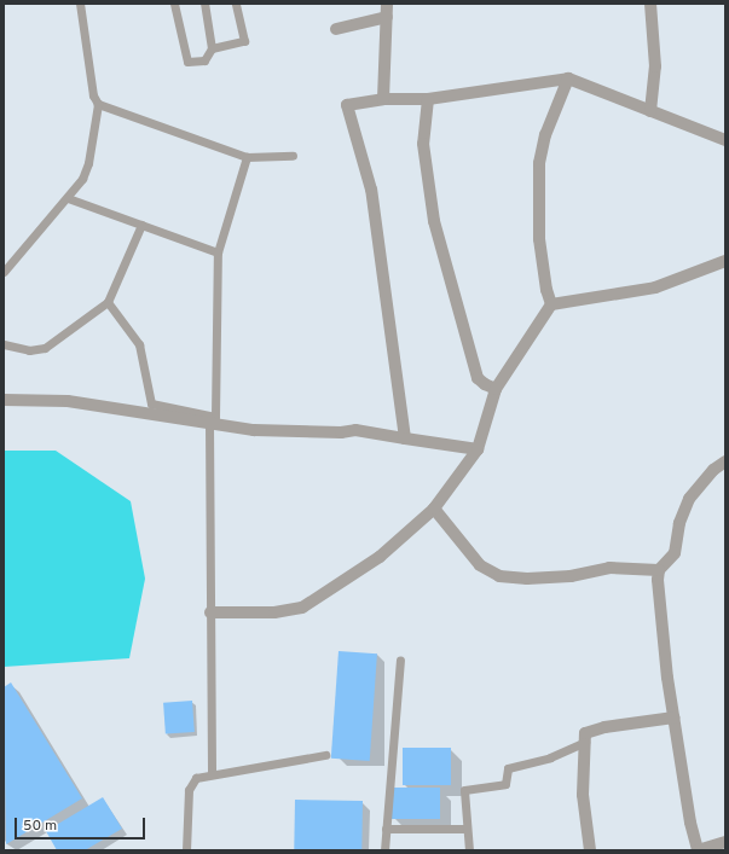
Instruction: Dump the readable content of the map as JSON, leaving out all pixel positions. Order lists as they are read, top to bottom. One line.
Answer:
{"scale_bar":"50 m"}
